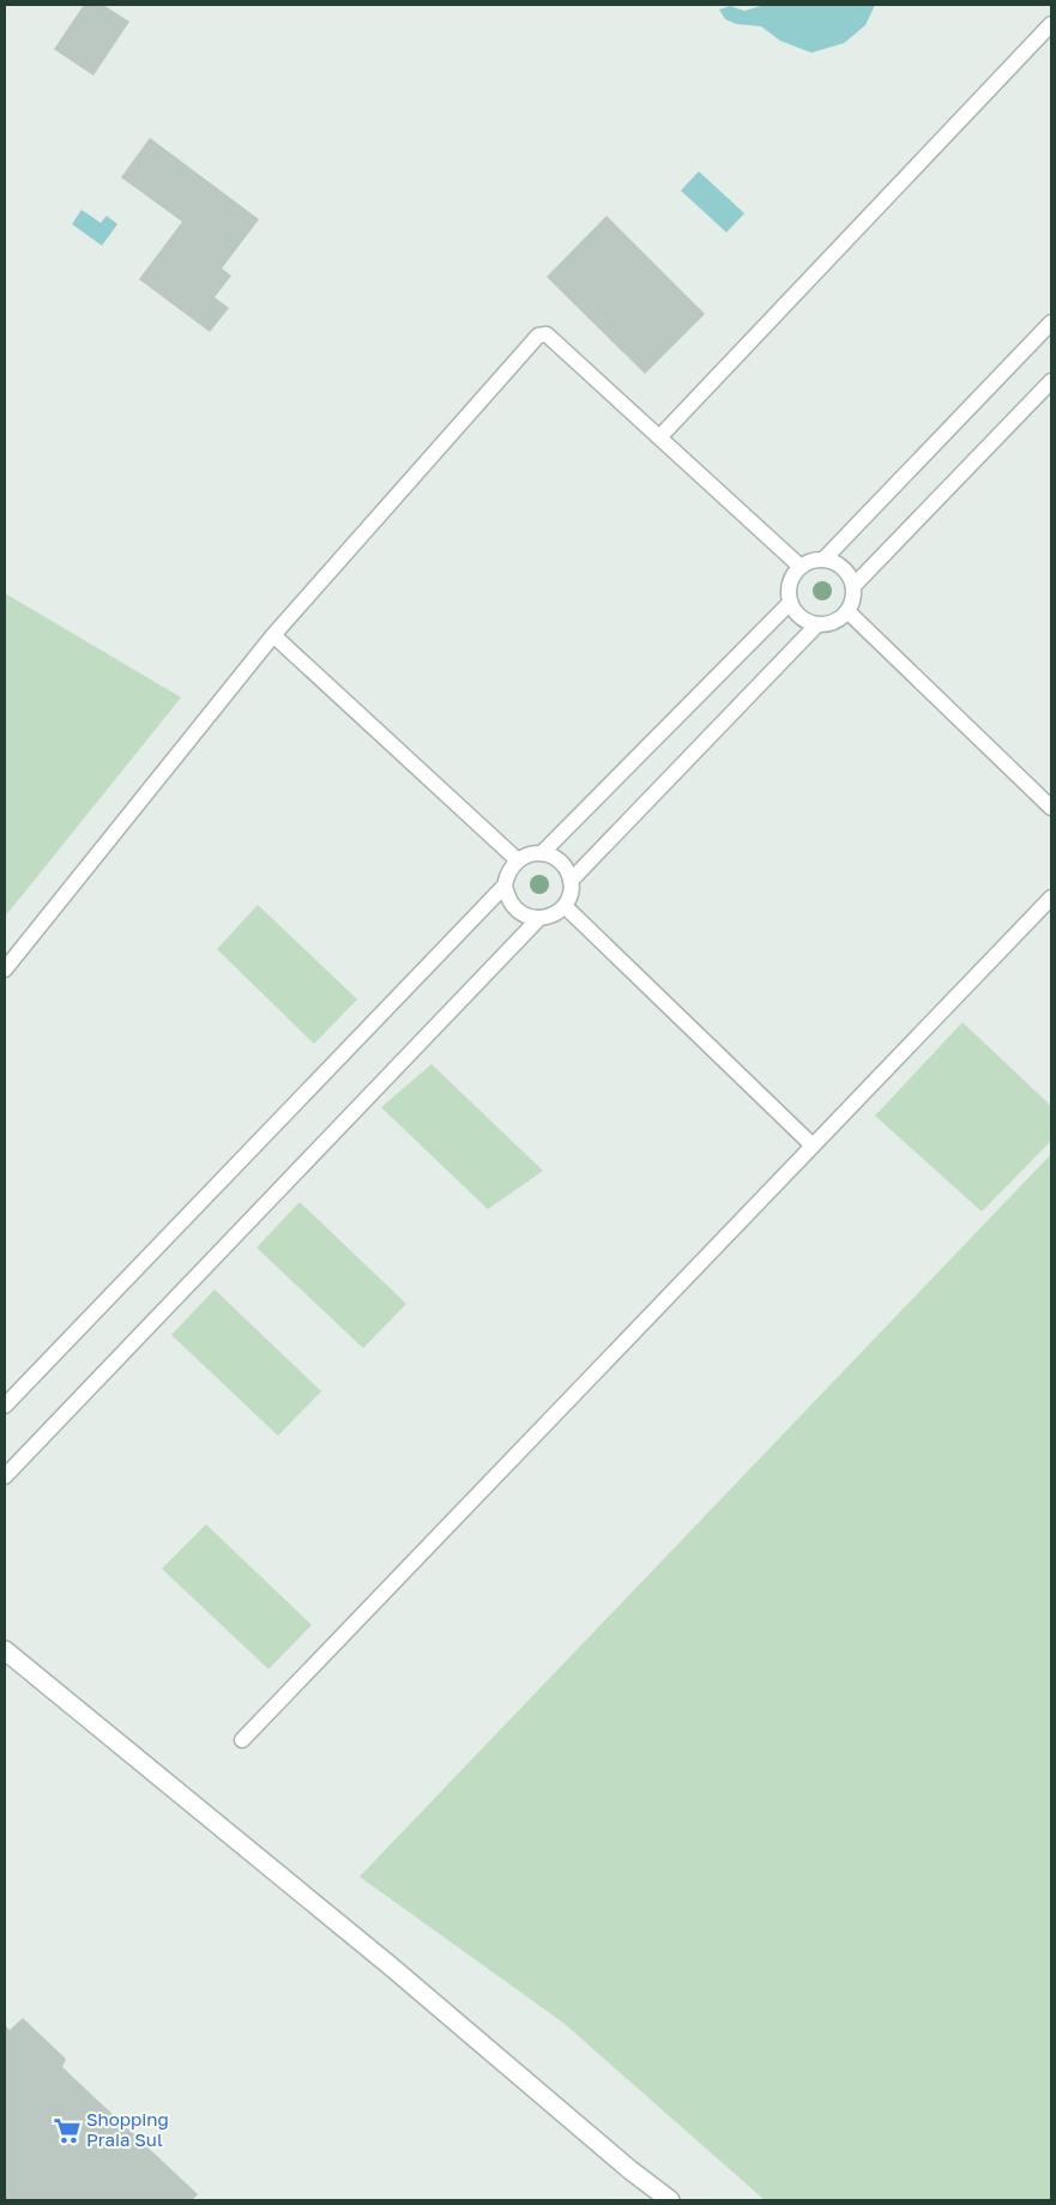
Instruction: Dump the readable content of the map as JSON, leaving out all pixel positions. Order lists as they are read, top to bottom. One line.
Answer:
{"places":{"supermarket":["Shopping Praia Sul"]}}
